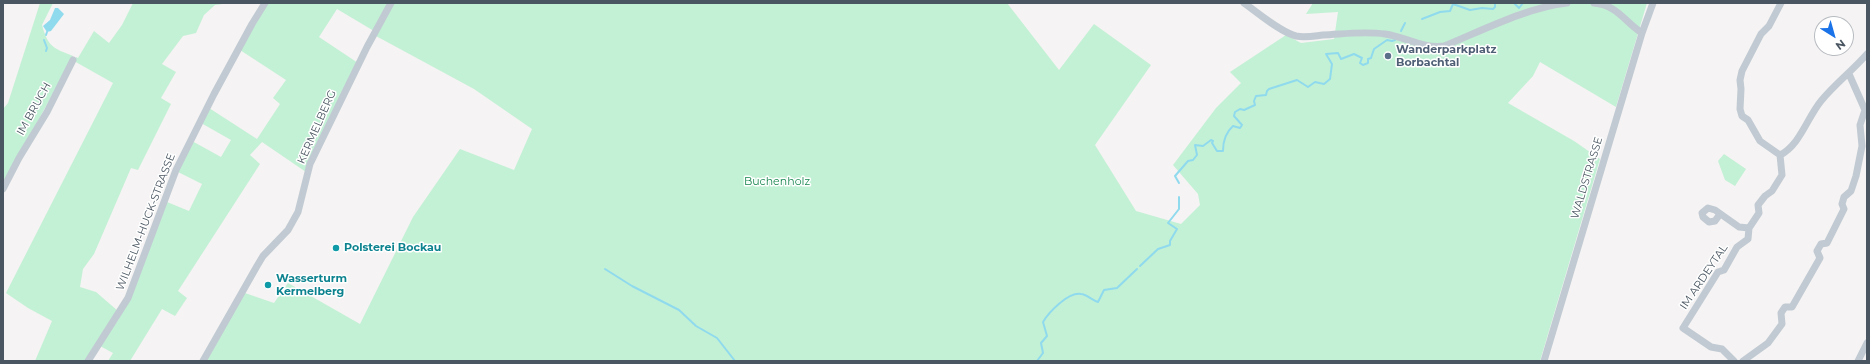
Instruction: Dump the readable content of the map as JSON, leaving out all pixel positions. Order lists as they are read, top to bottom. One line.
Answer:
{"streets":{"street":["IM BRUCH","KERMELBERG","WALDSTRASSE","WILHELM-HUCK-STRASSE","IM ARDEYTAL"]},"parks":["Buchenholz"],"places":["Wanderparkplatz Borbachtal","Polsterei Bockau","Wasserturm Kermelberg"],"north":"bottom right"}
